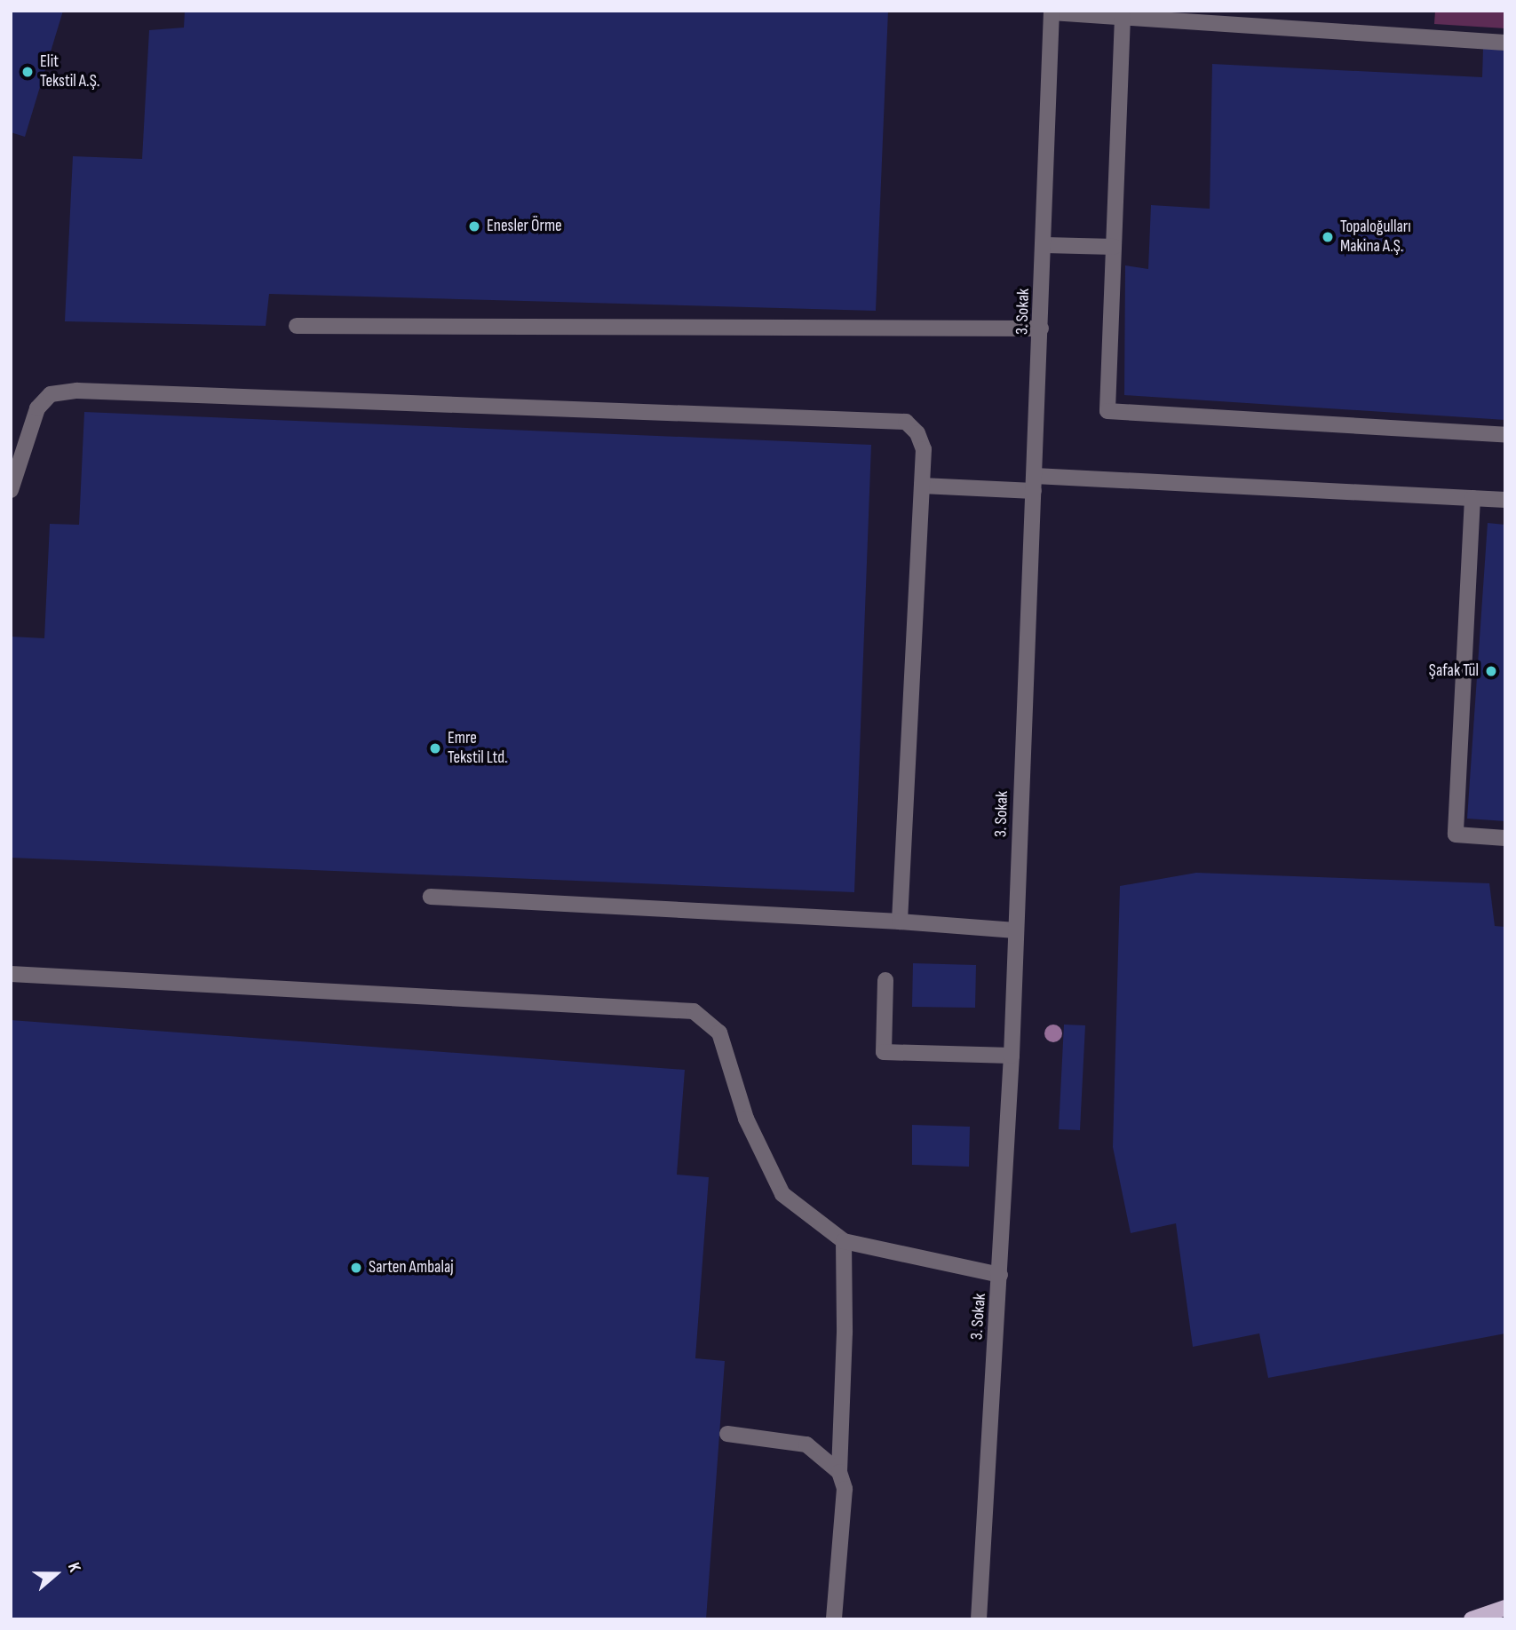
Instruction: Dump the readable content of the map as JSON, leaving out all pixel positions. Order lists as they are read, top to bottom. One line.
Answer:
{"streets":{"street":["3. Sokak"]},"places":["Elit Tekstil A.Ş.","Enesler Örme","Topaloğulları Makina A.Ş.","Şafak Tül","Emre Tekstil Ltd.","Sarten Ambalaj"],"north":"right"}
